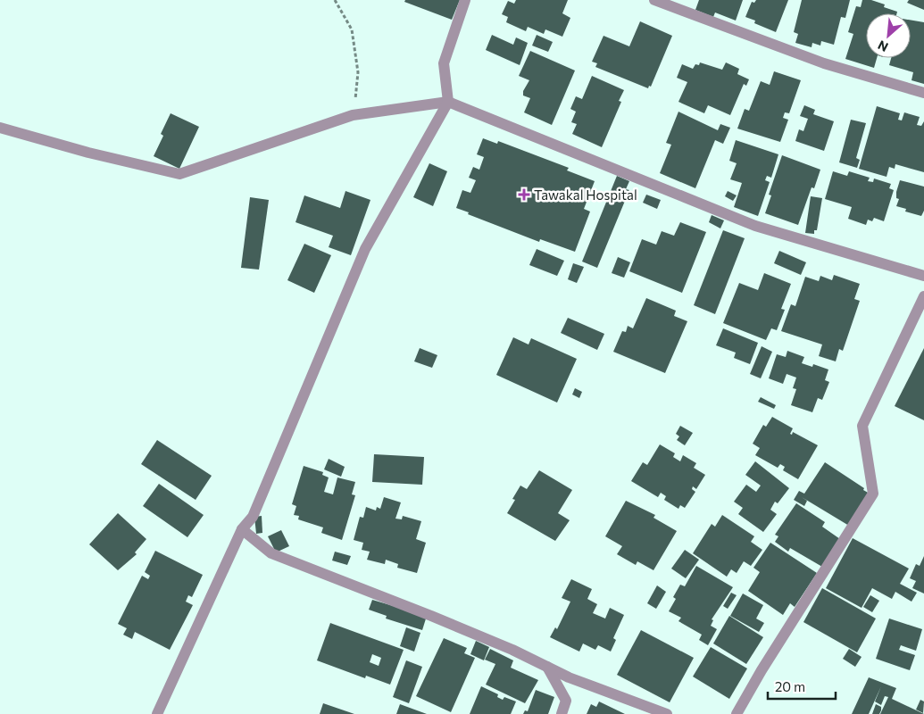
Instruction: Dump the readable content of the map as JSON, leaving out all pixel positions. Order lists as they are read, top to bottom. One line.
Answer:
{"places":{"health":["Tawakal Hospital"]},"scale_bar":"20 m","north":"bottom left"}
